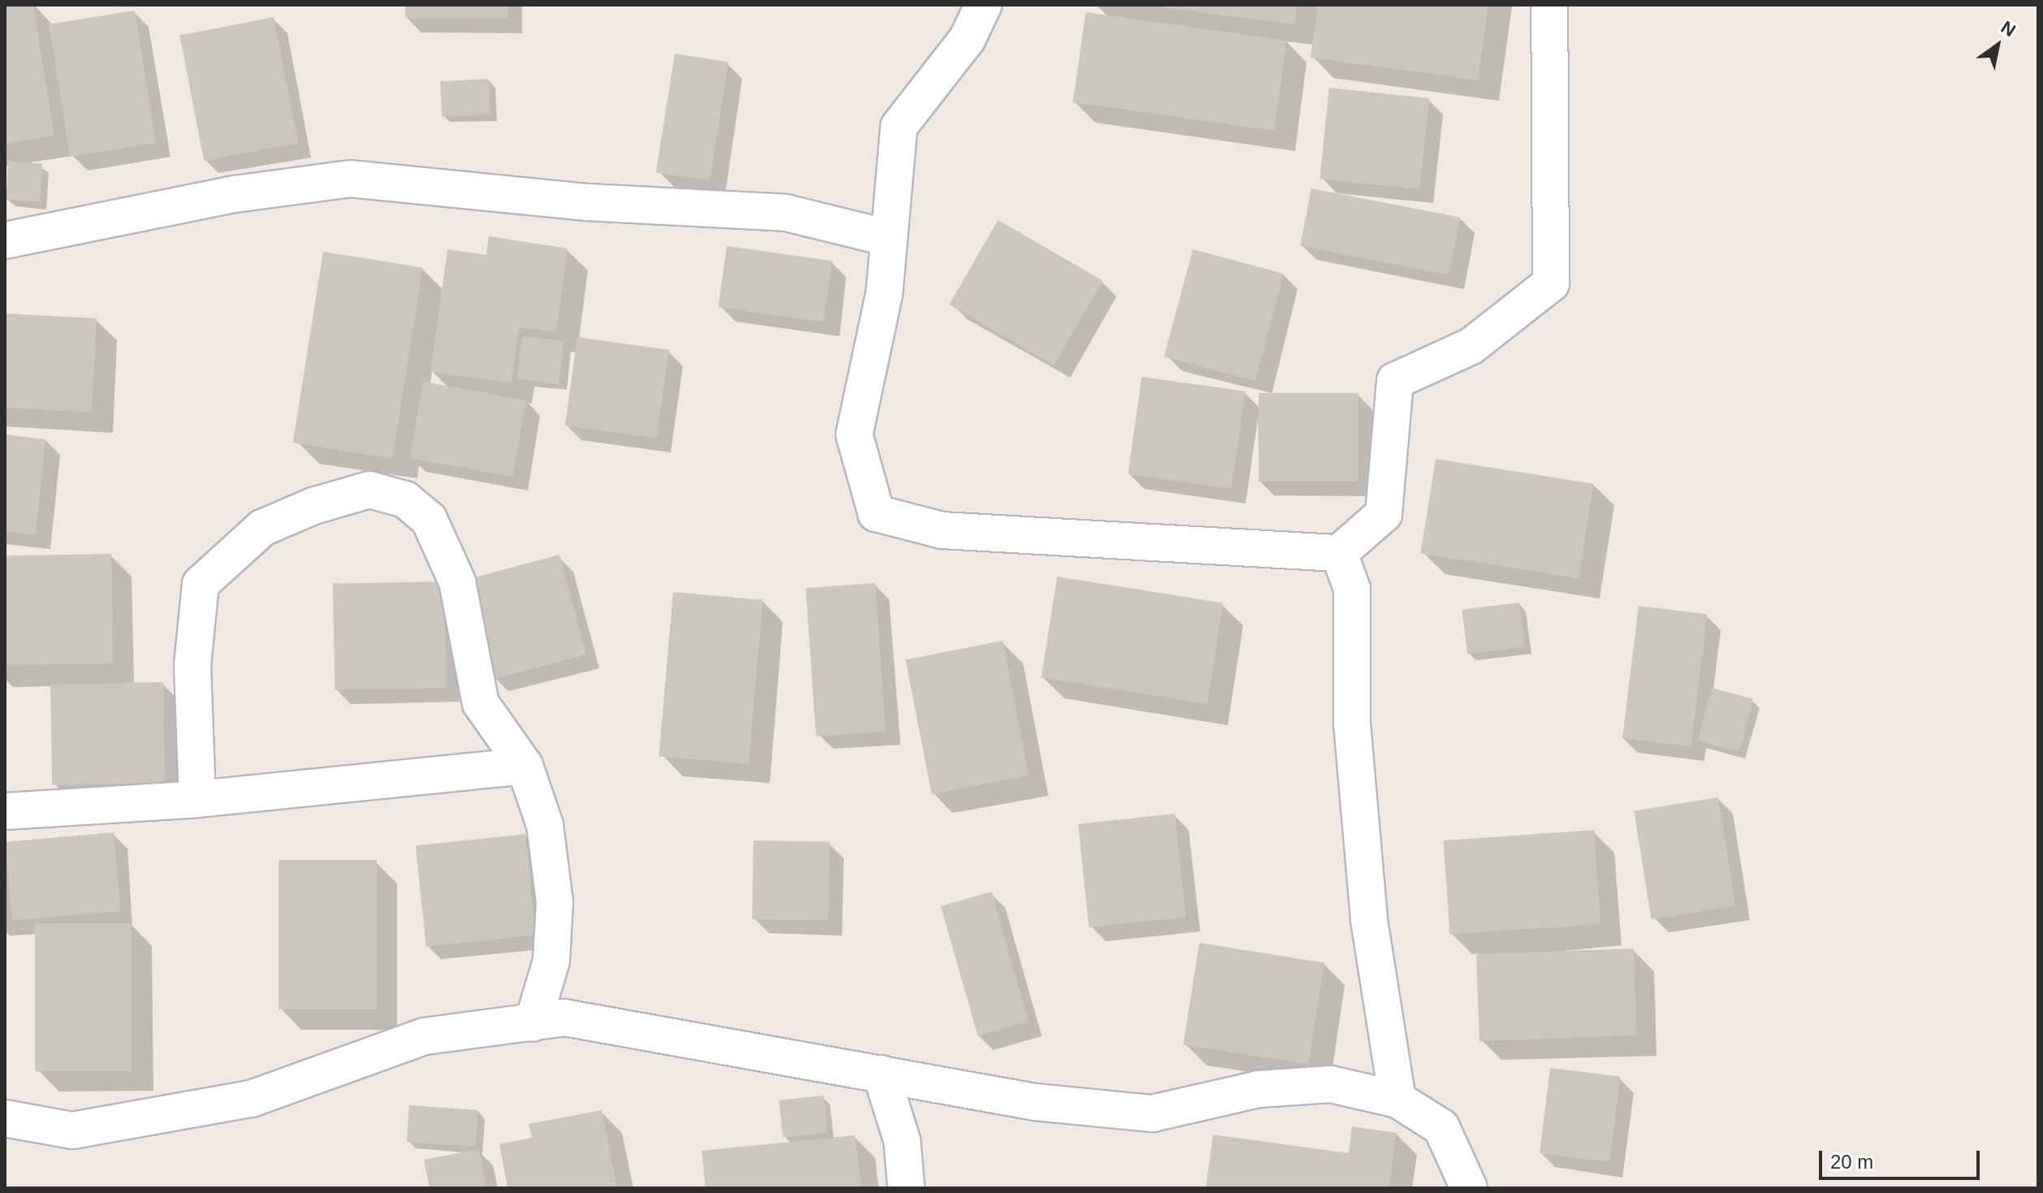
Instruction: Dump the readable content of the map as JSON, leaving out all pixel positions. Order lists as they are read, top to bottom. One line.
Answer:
{"scale_bar":"20 m","north":"top right"}
